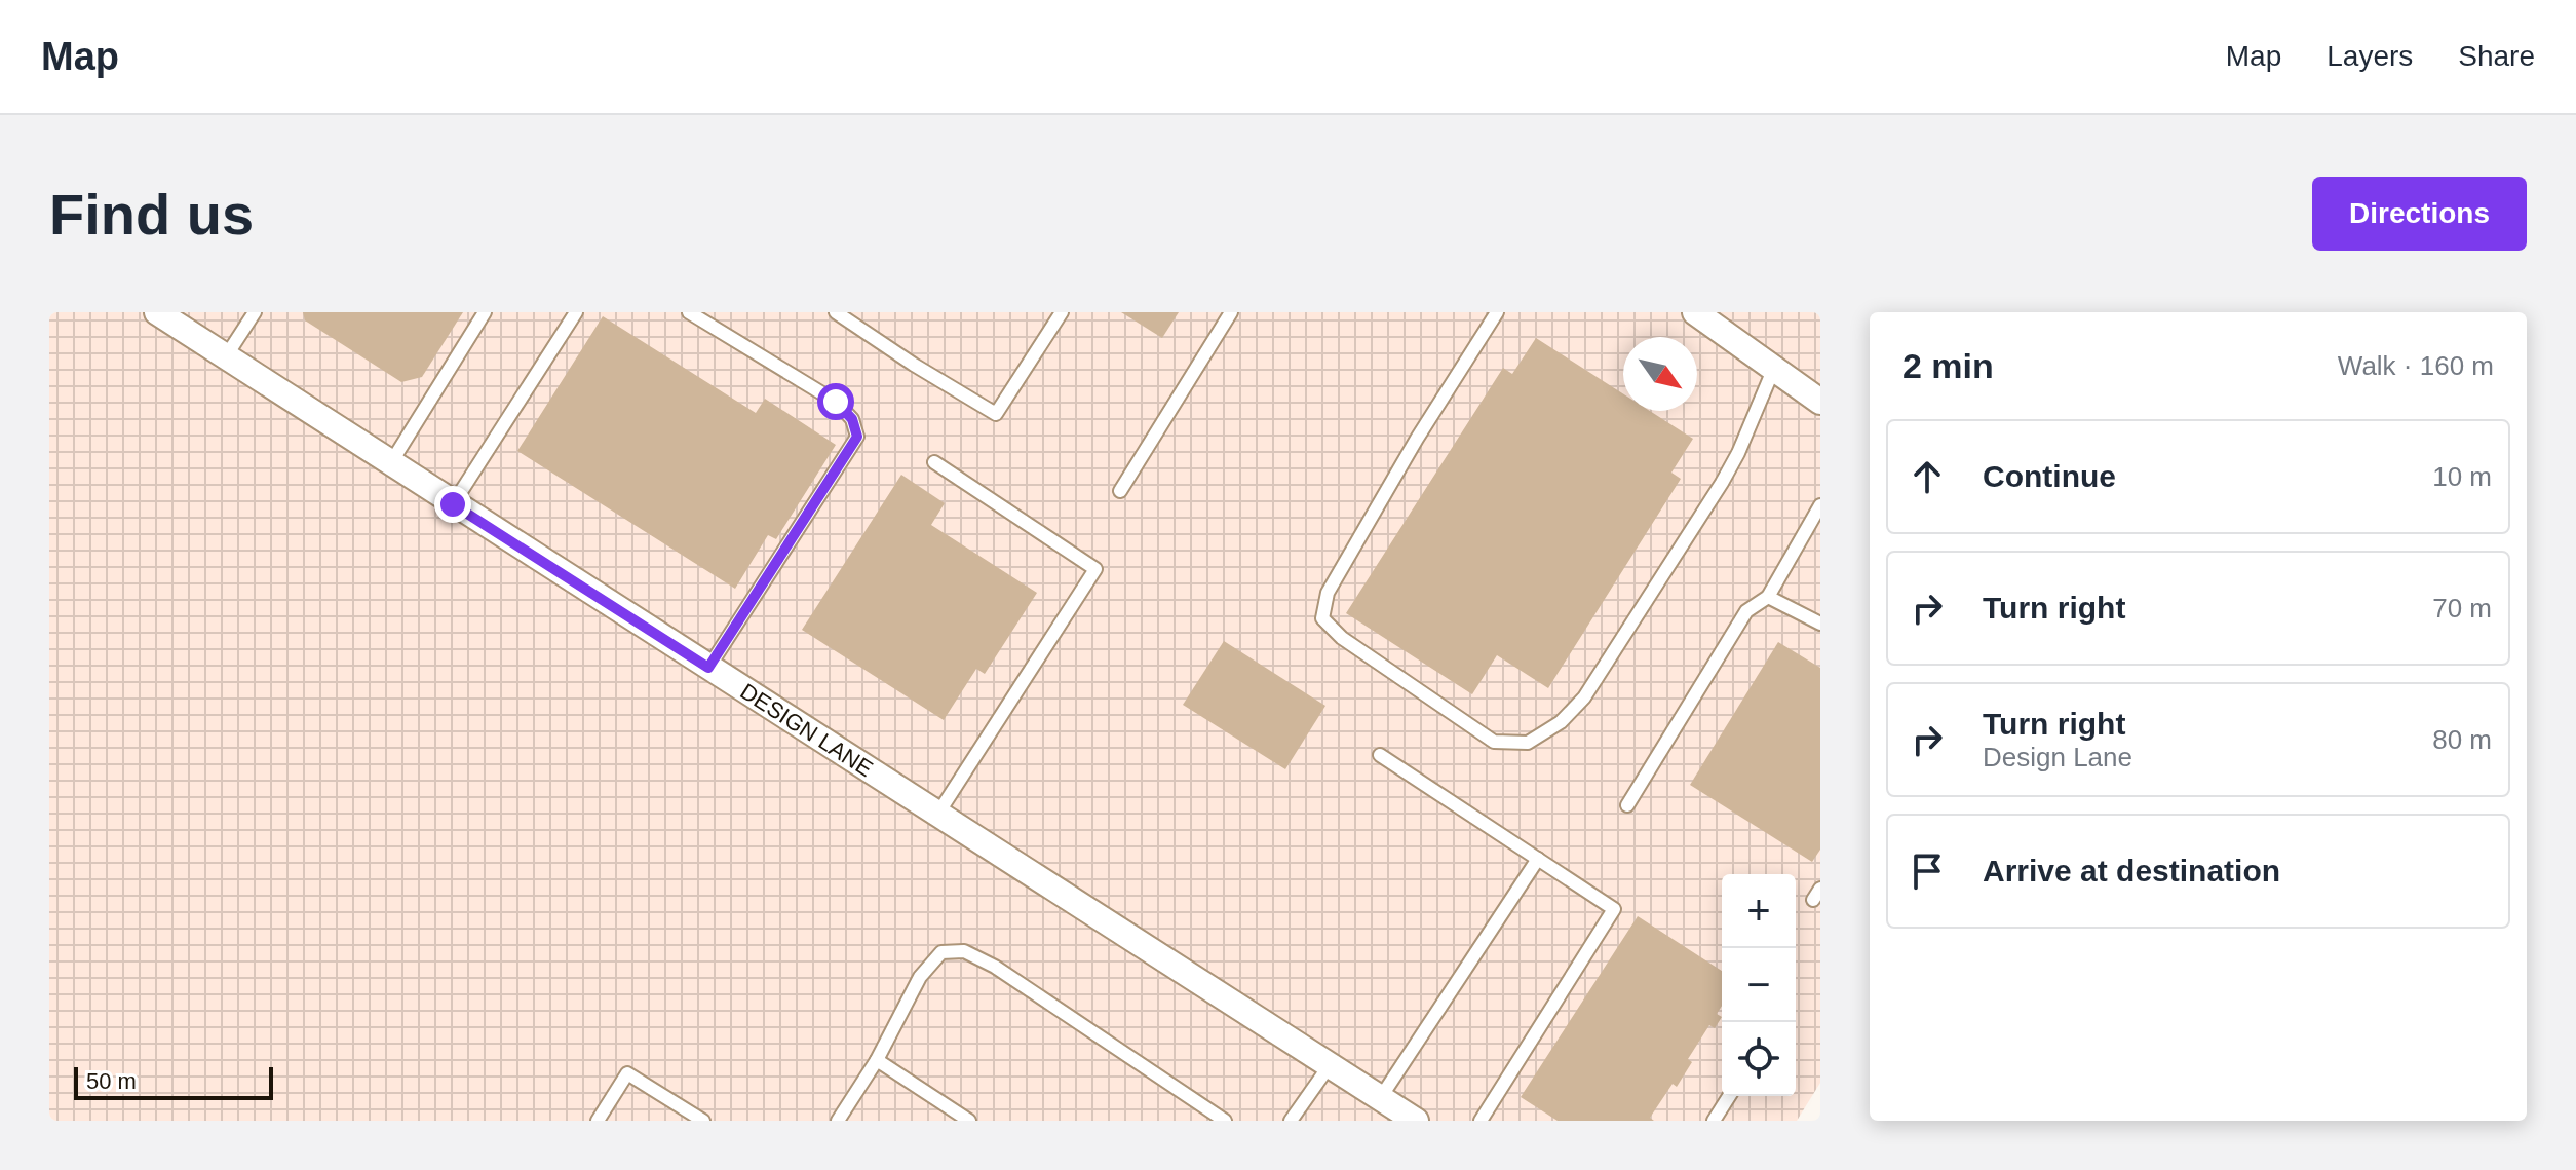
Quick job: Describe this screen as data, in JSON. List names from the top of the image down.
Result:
{
  "streets": {
    "street": ["DESIGN LANE"]
  },
  "scale_bar": "50 m",
  "north": "bottom right",
  "page": {
    "header": "Map",
    "nav": ["Map", "Layers", "Share"],
    "buttons": "Directions",
    "title": "Find us",
    "heading": ["2 min", "Walk · 160 m"],
    "list": [
      ["Continue", "10 m"],
      ["Turn right", "70 m"],
      ["Turn right", "Design Lane", "80 m"],
      "Arrive at destination"
    ],
    "map_buttons": ["+", "−"],
    "scale": "50 m"
  }
}
